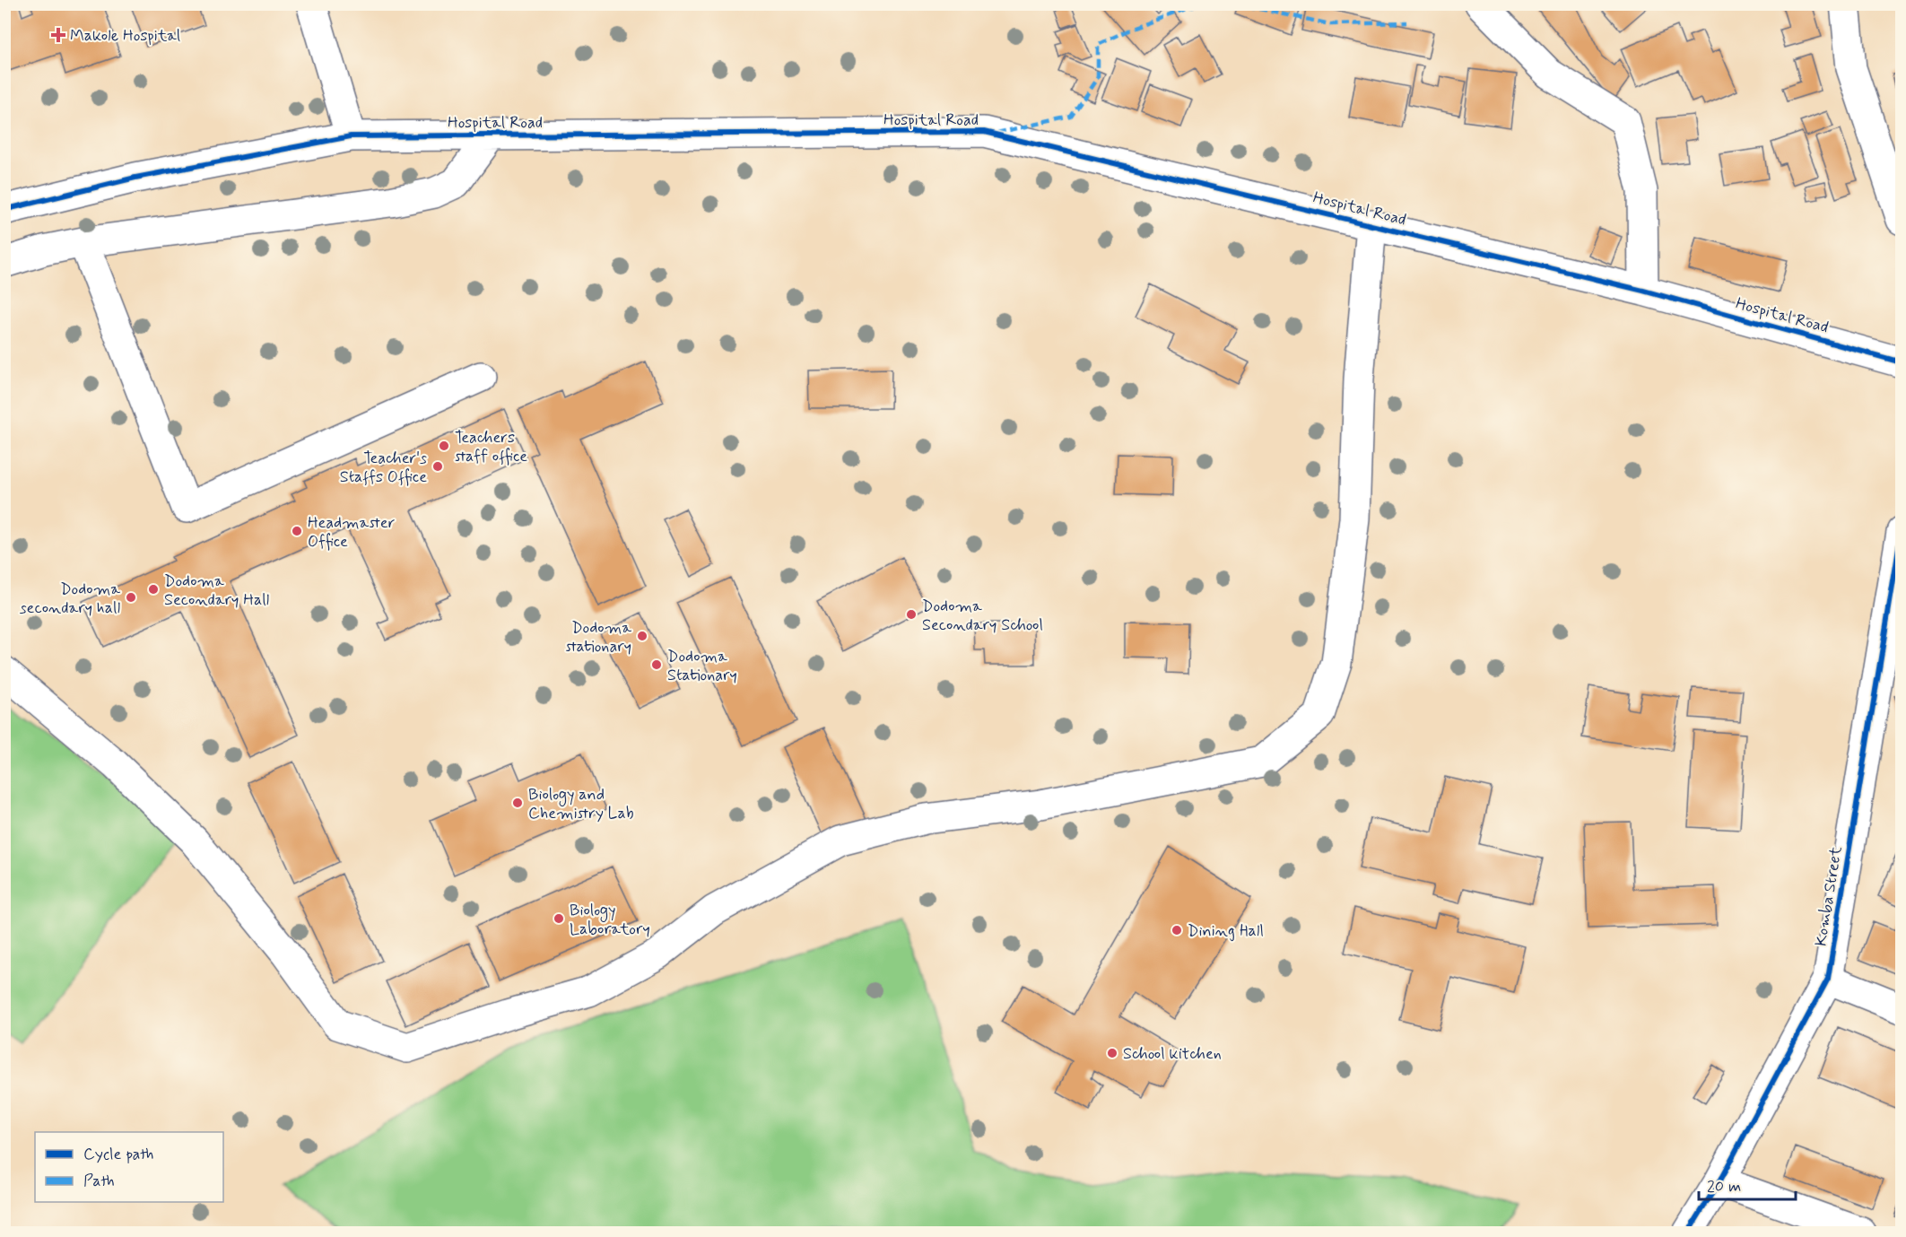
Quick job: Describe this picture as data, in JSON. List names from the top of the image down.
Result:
{
  "streets": {
    "street": ["Hospital Road", "Komba Street"]
  },
  "places": {
    "health": ["Makole Hospital"],
    "other": [
      "Teachers staff office",
      "Teacher's Staffs Office",
      "Headmaster Office",
      "Dodoma Secondary Hall",
      "Dodoma secondary hall",
      "Dodoma Secondary School",
      "Dodoma stationary",
      "Dodoma Stationary",
      "Biology and Chemistry Lab",
      "Biology Laboratory",
      "Dining Hall",
      "School kitchen"
    ]
  },
  "legend": ["Cycle path", "Path"],
  "scale_bar": "20 m"
}
